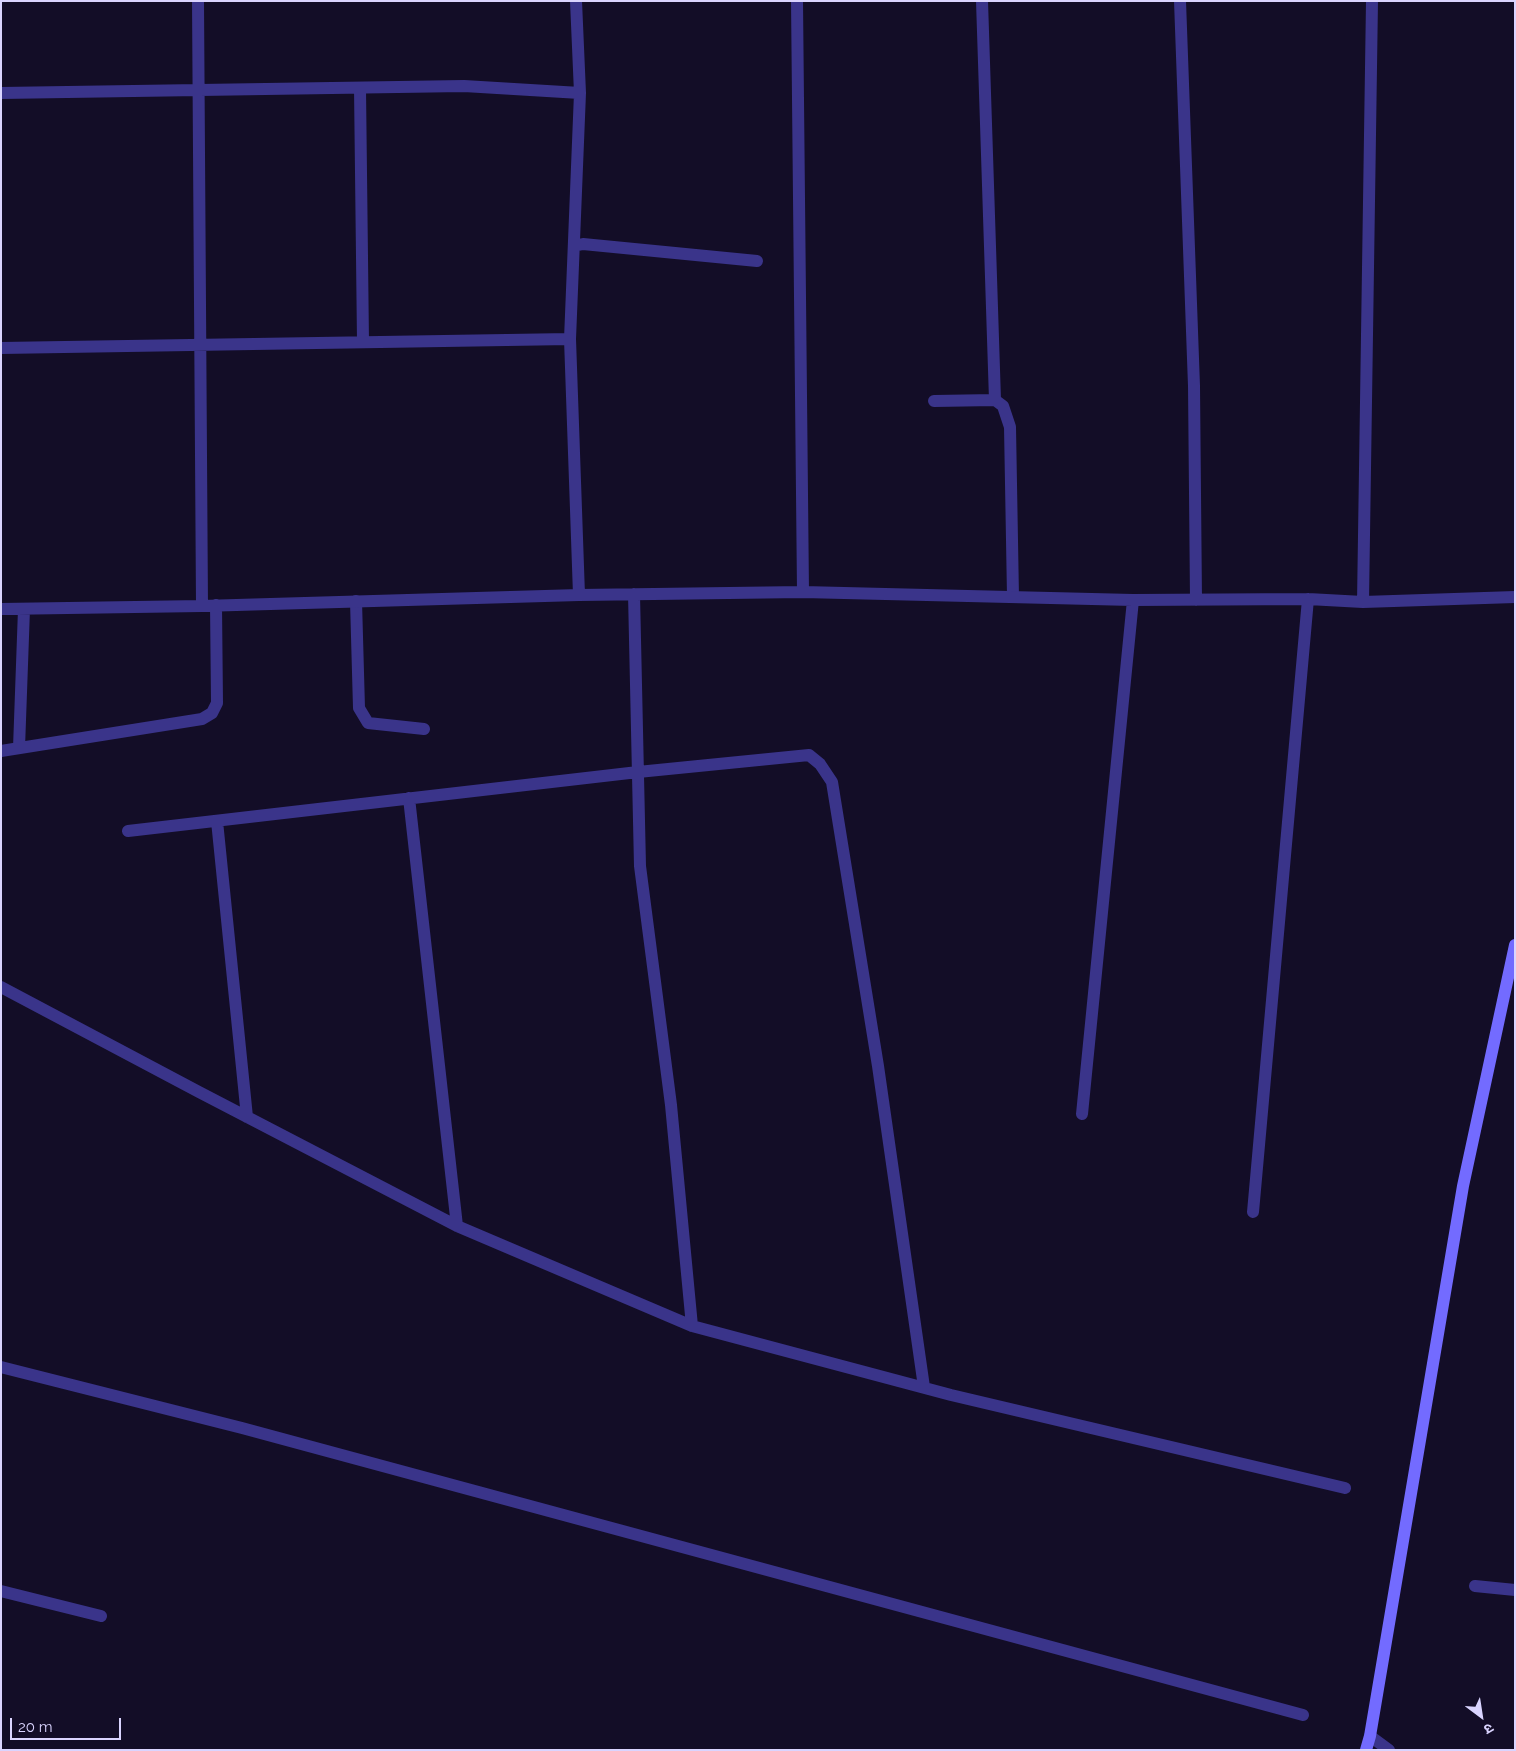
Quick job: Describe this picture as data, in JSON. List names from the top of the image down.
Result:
{
  "scale_bar": "20 m",
  "north": "bottom right"
}
